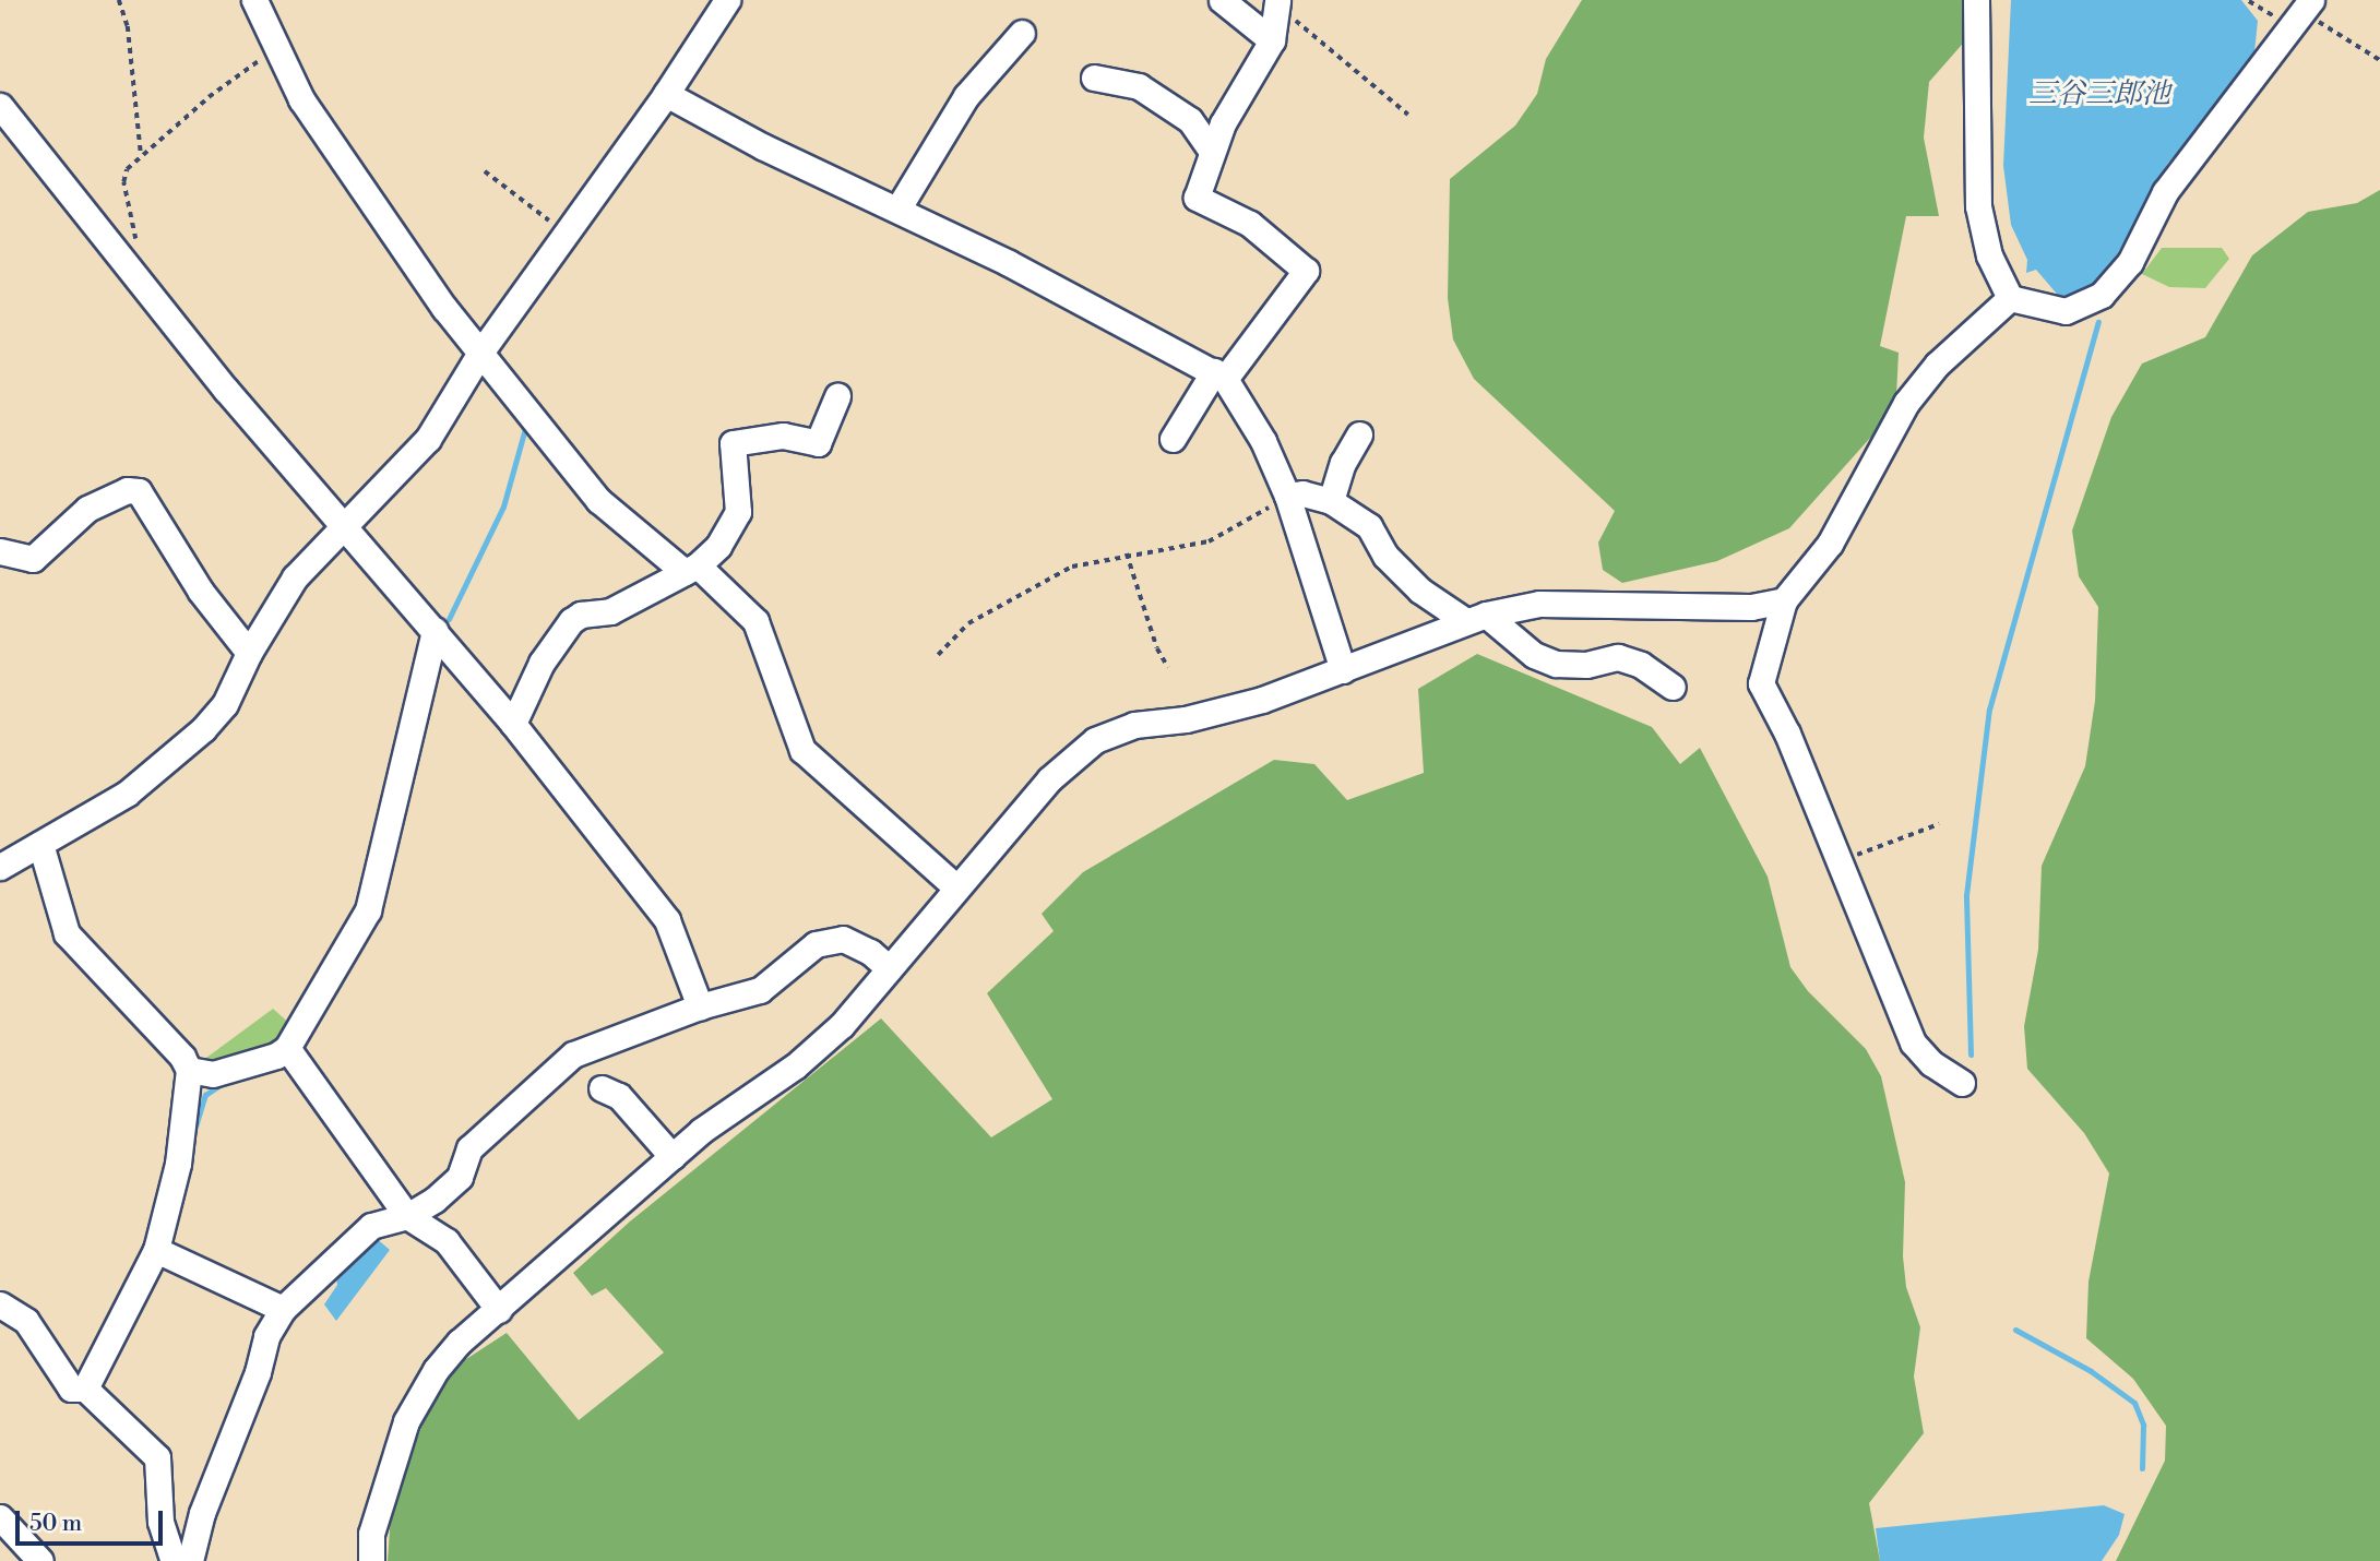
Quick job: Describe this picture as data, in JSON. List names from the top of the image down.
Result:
{
  "water": ["三谷三郎池"],
  "scale_bar": "50 m"
}
